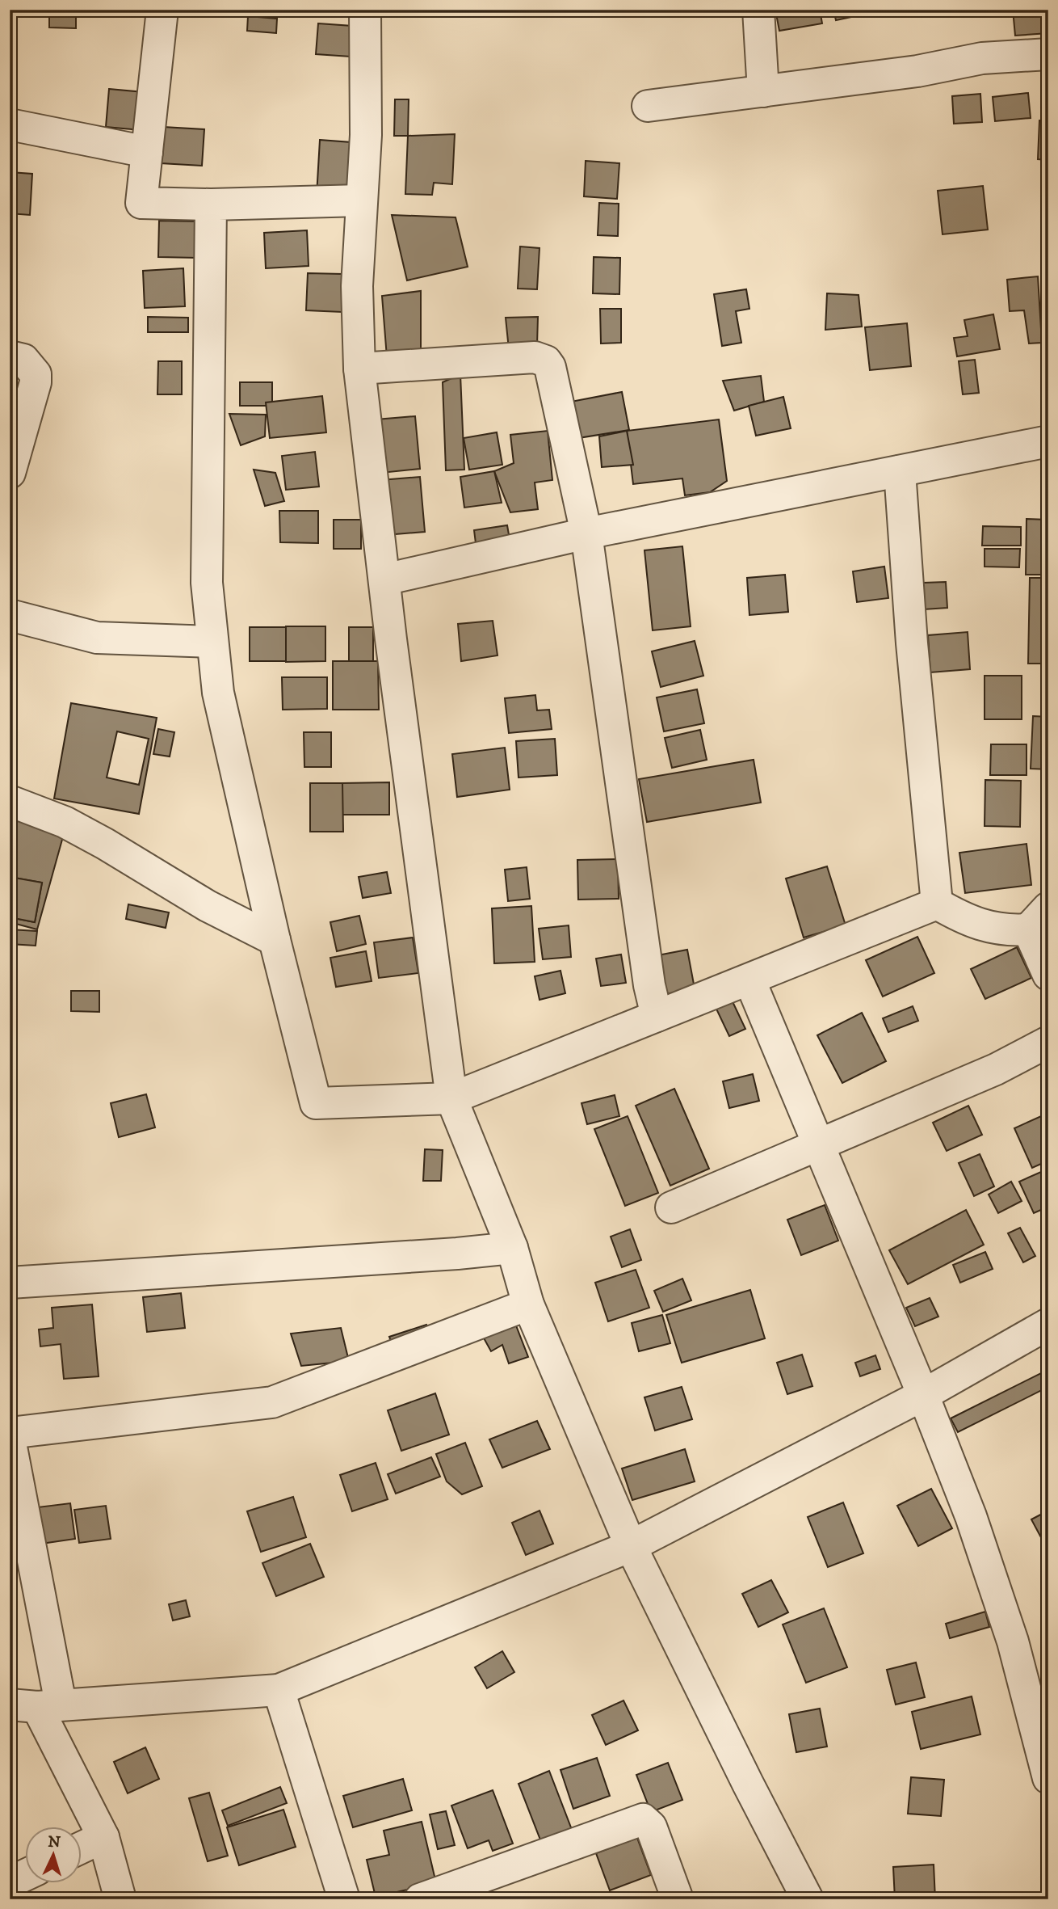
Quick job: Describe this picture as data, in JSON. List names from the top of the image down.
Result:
{
  "north": "top"
}
